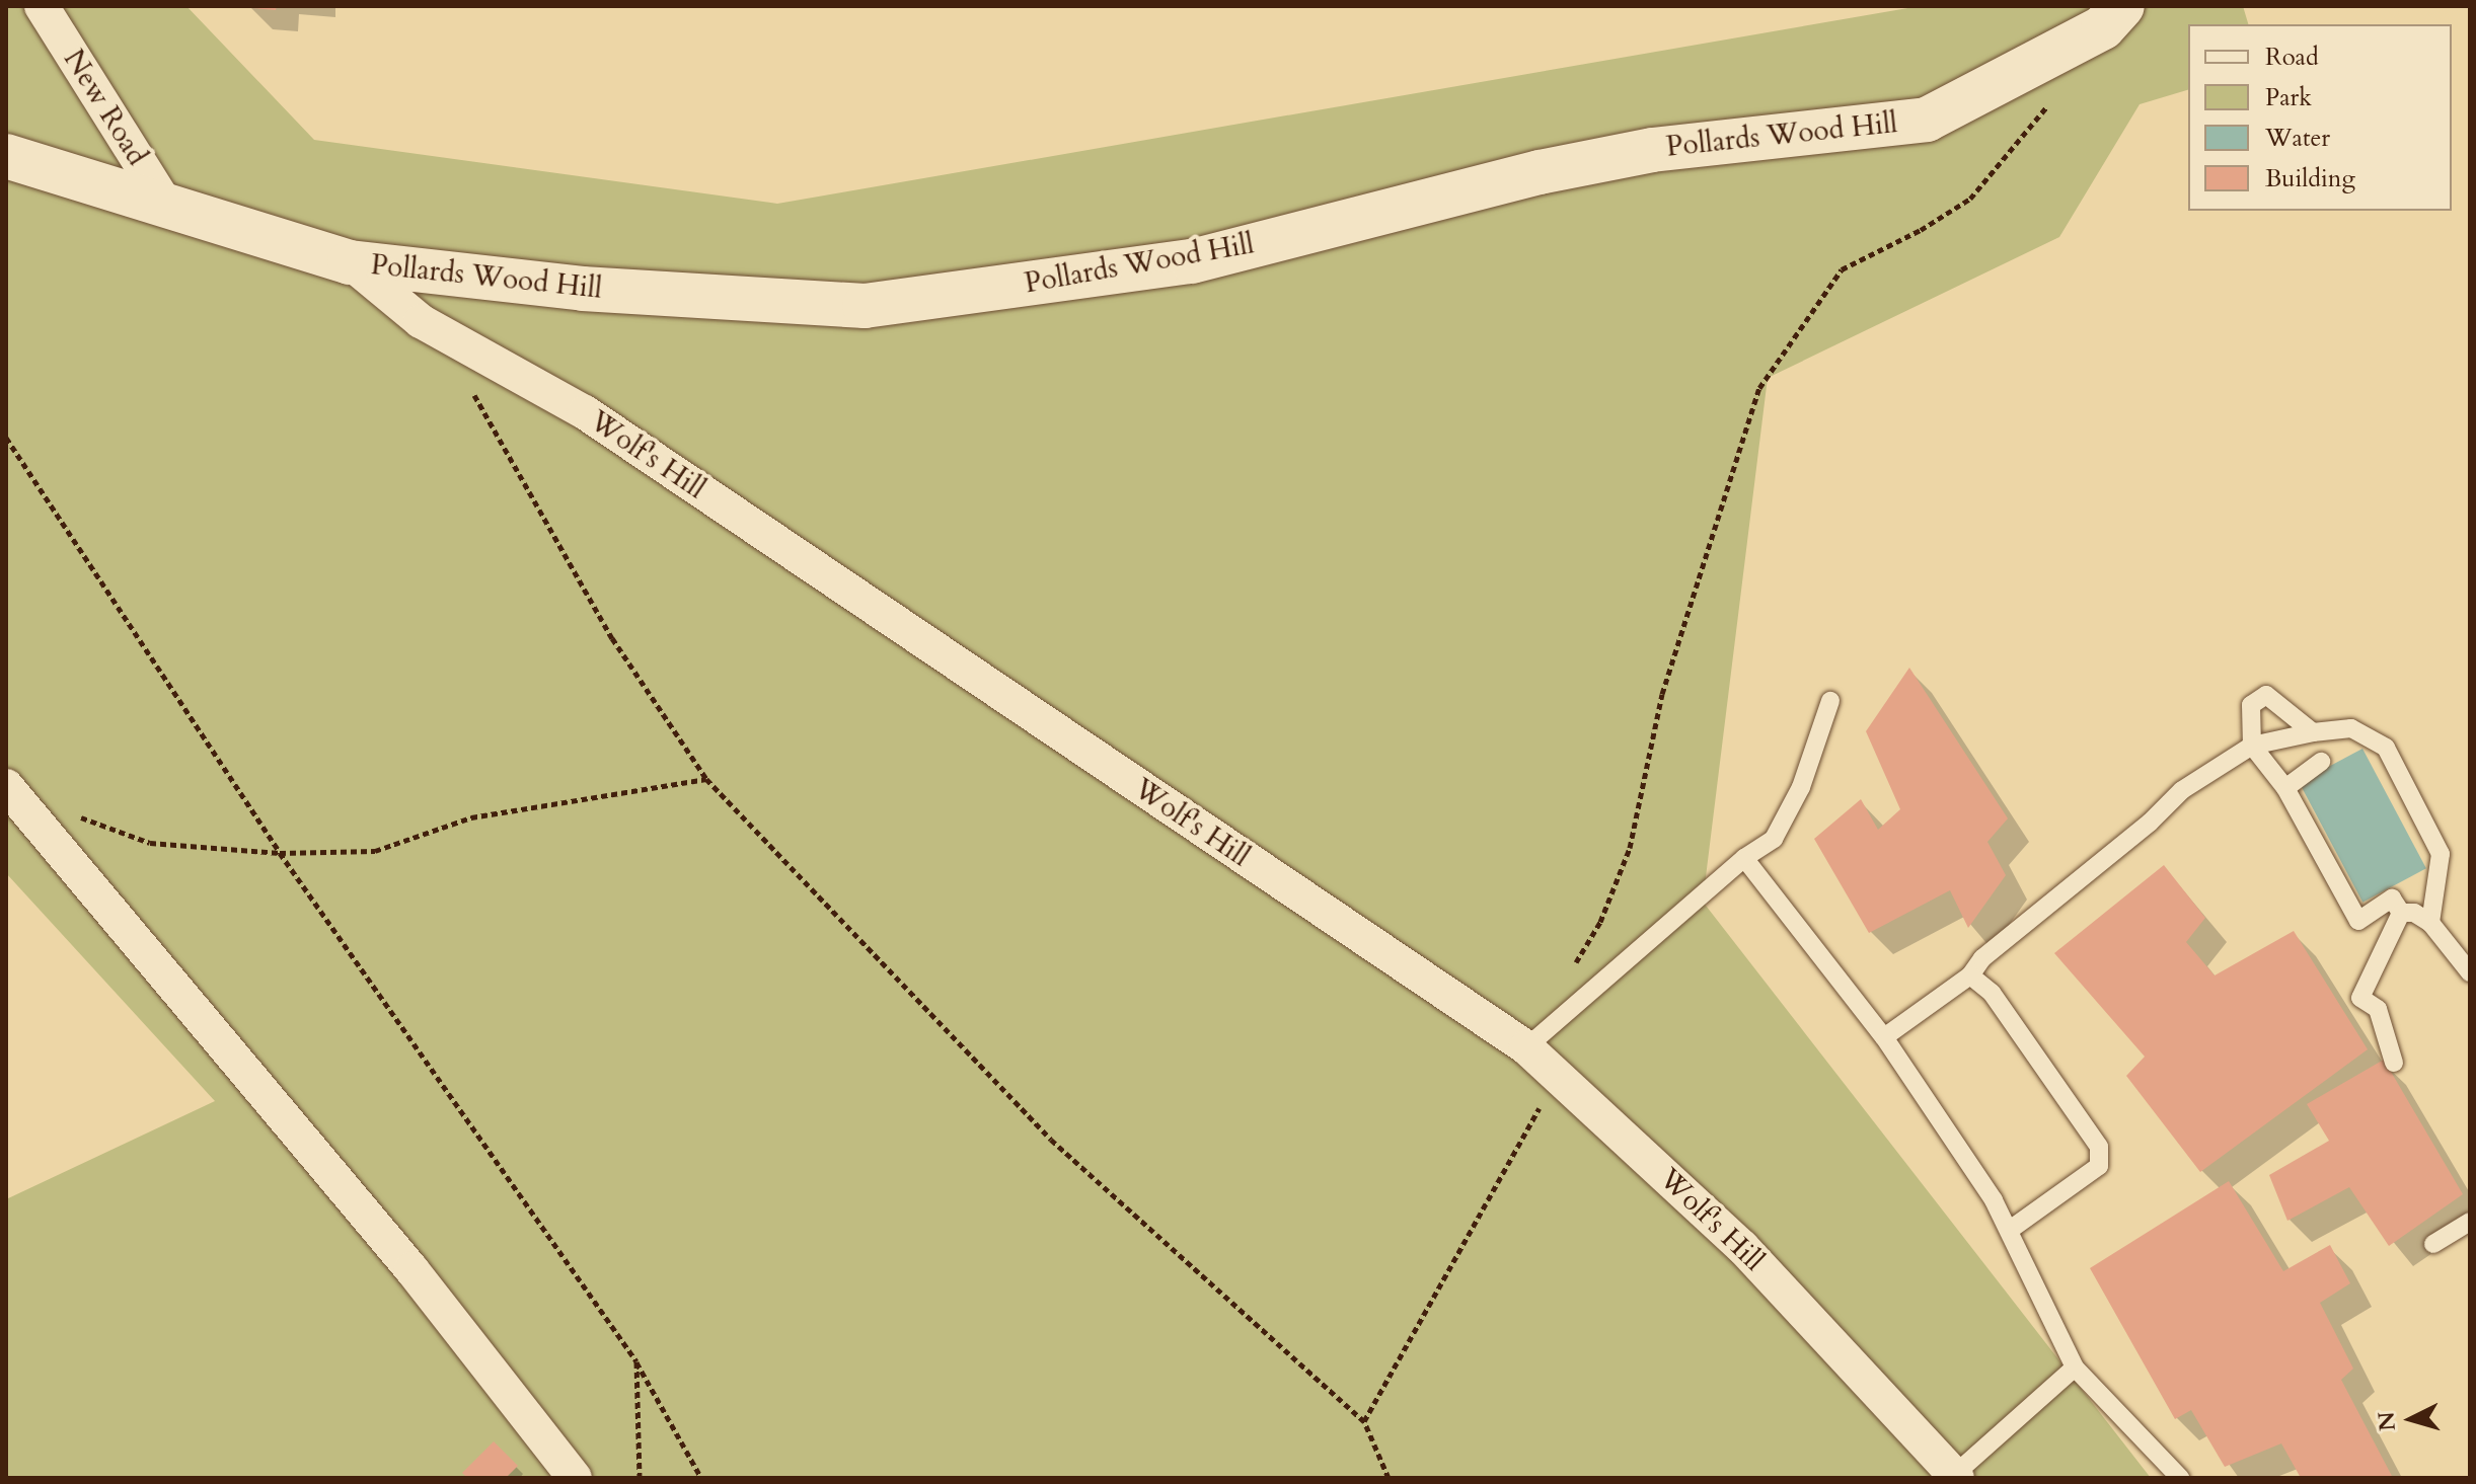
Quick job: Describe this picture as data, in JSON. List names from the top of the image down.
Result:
{
  "streets": {
    "street": ["New Road", "Pollards Wood Hill", "Wolf's Hill"]
  },
  "crossings": [
    ["New Road", "Pollards Wood Hill"],
    ["Pollards Wood Hill", "Wolf's Hill"]
  ],
  "legend": [
    "Road",
    "Park",
    "Water",
    "Building"
  ],
  "north": "left"
}
